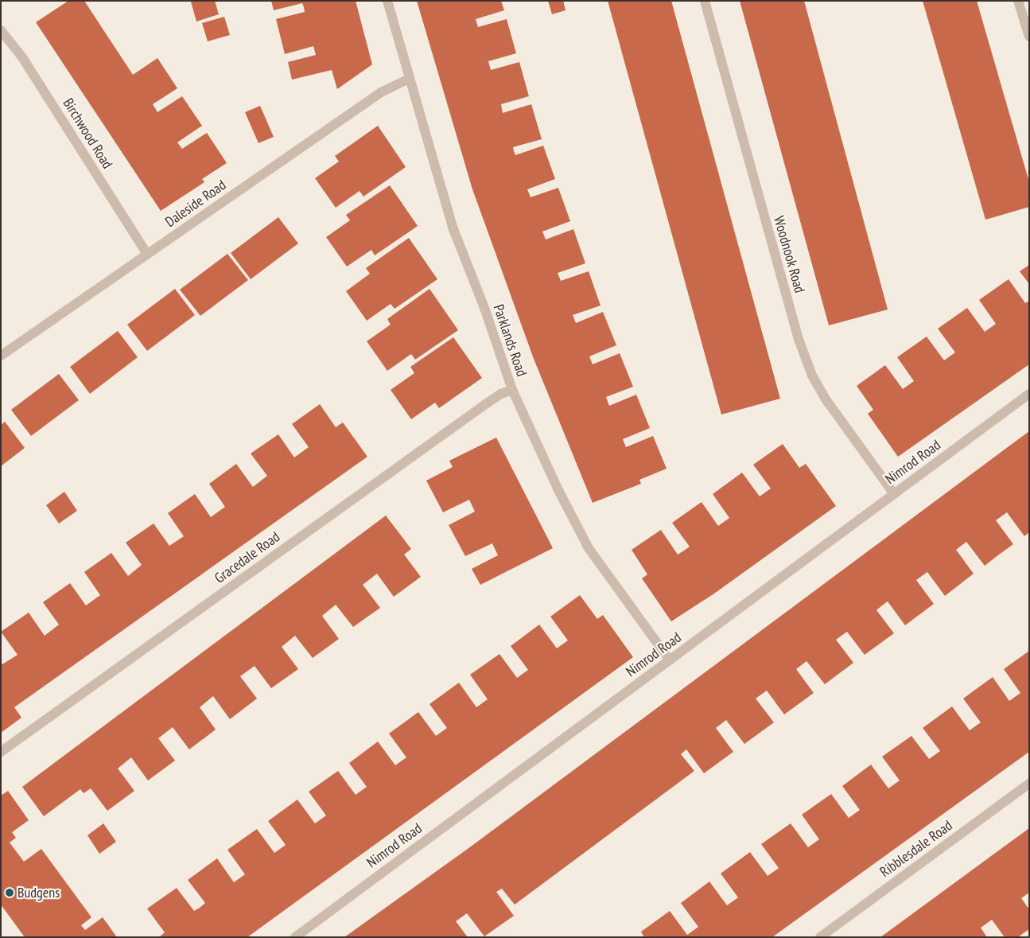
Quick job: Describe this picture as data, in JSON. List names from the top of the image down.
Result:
{
  "streets": {
    "street": [
      "Birchwood Road",
      "Daleside Road",
      "Woodnook Road",
      "Parklands Road",
      "Nimrod Road",
      "Gracedale Road",
      "Ribblesdale Road"
    ]
  },
  "crossings": [
    ["Birchwood Road", "Daleside Road"],
    ["Daleside Road", "Parklands Road"],
    ["Woodnook Road", "Nimrod Road"],
    ["Parklands Road", "Nimrod Road"],
    ["Parklands Road", "Gracedale Road"]
  ],
  "places": ["Budgens"]
}
